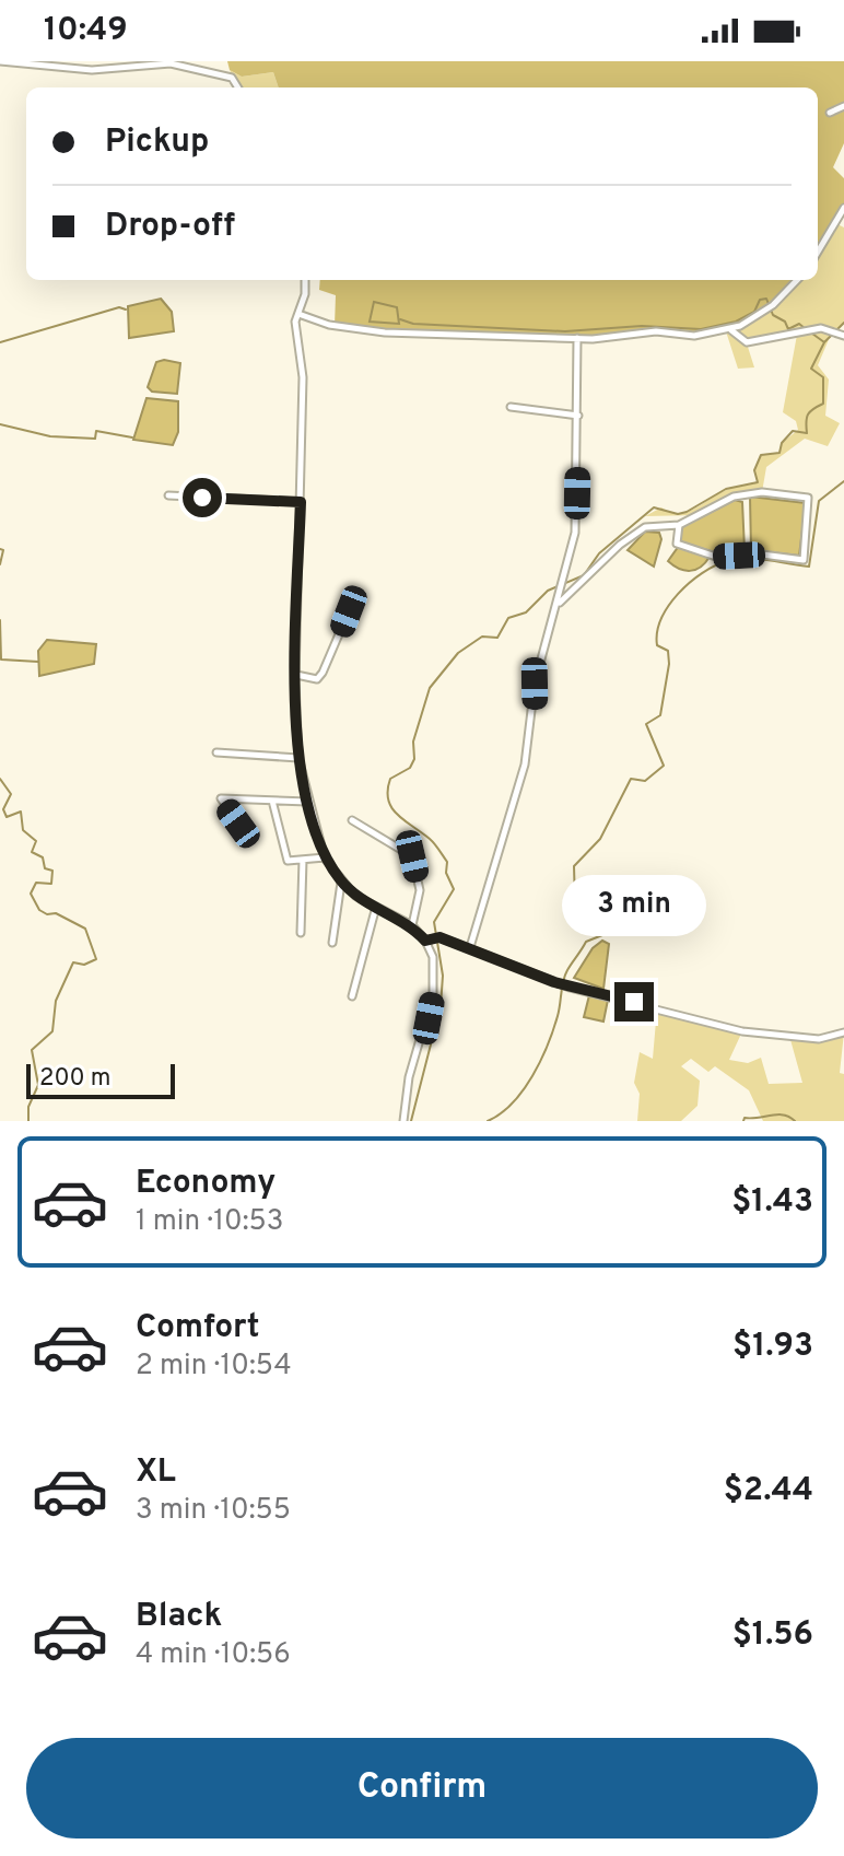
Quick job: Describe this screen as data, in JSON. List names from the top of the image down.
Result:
{
  "scale_bar": "200 m",
  "page": {
    "status": "10:49",
    "banner": ["Pickup", "Drop-off"],
    "bubble": "3 min",
    "scale": "200 m",
    "list": [
      {
        "name": "Economy",
        "note": "1 min · 10:53",
        "value": "$1.43"
      },
      {
        "name": "Comfort",
        "note": "2 min · 10:54",
        "value": "$1.93"
      },
      {
        "name": "XL",
        "note": "3 min · 10:55",
        "value": "$2.44"
      },
      {
        "name": "Black",
        "note": "4 min · 10:56",
        "value": "$1.56"
      }
    ],
    "buttons": "Confirm"
  }
}
